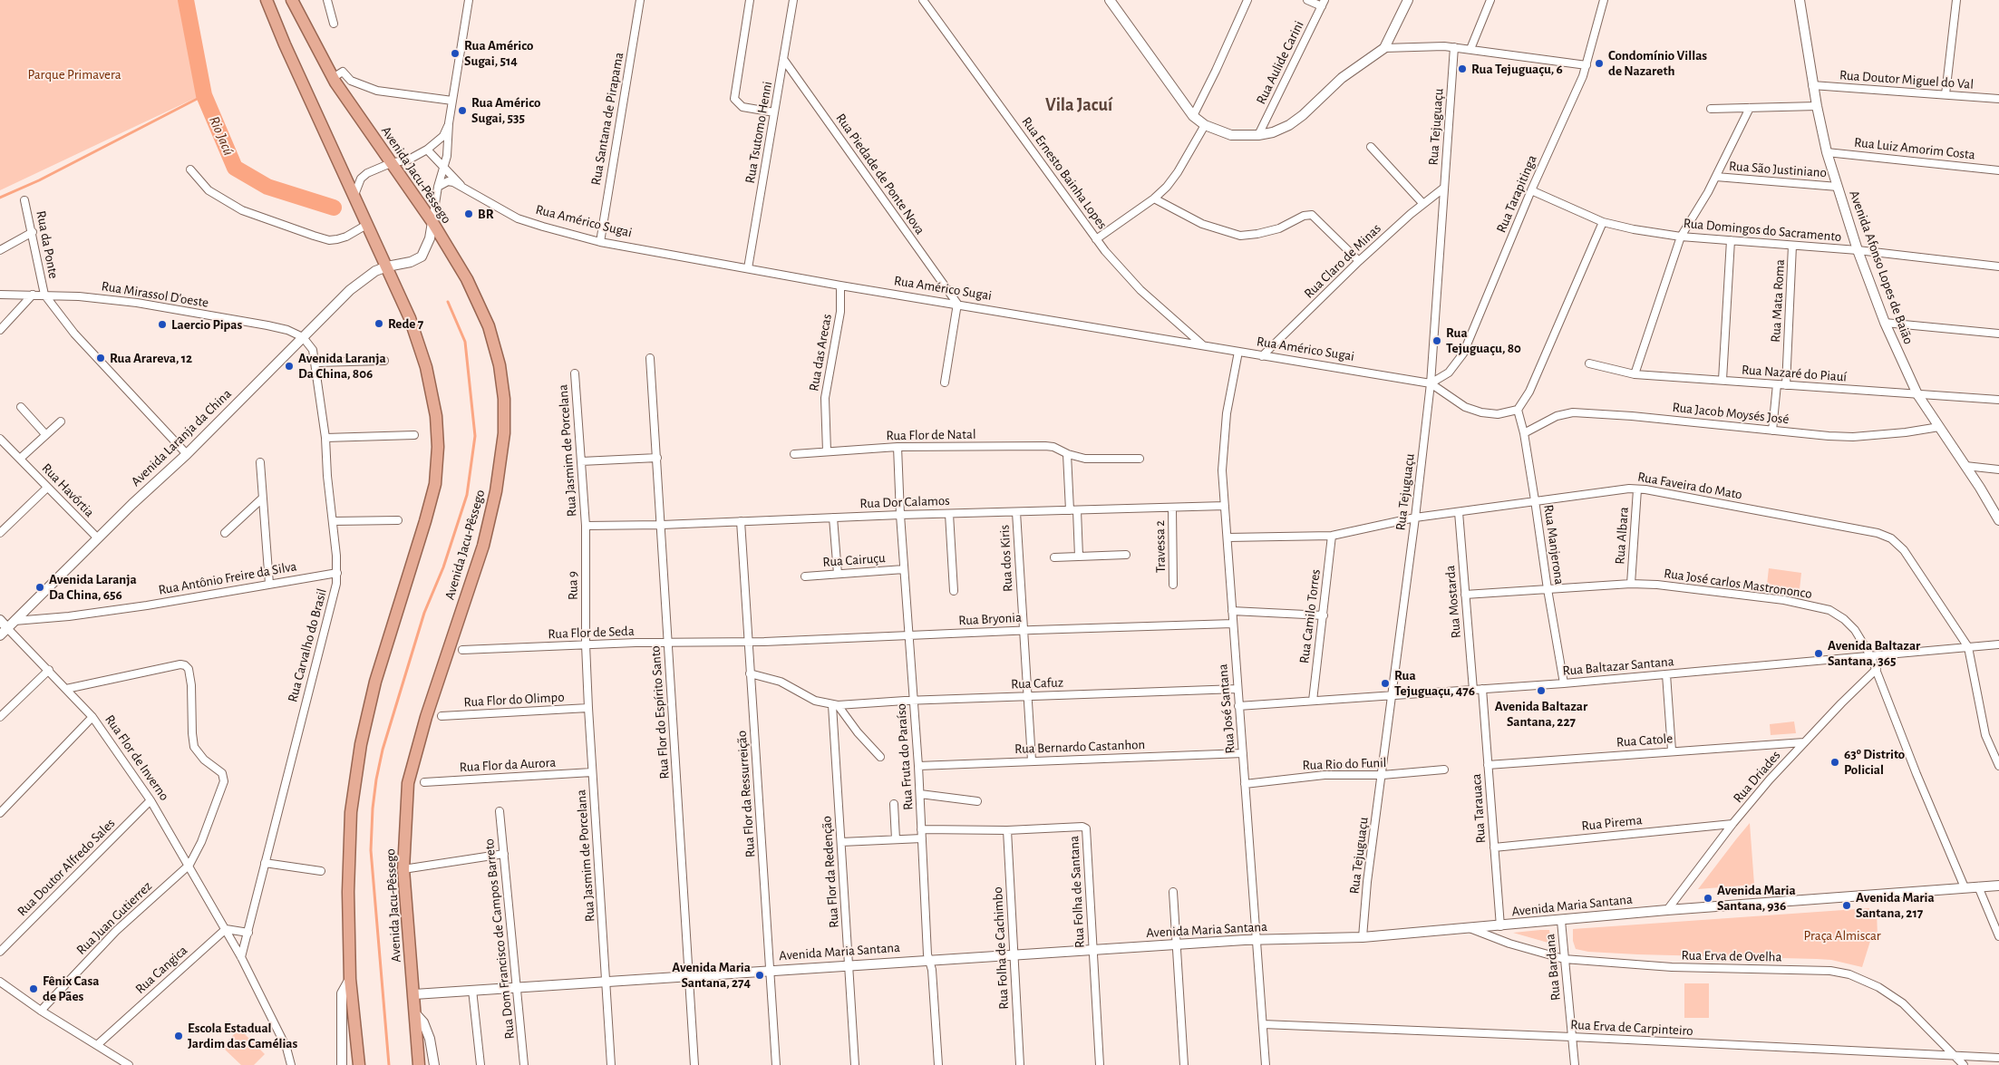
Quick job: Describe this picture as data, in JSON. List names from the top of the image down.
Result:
{
  "streets": {
    "highway": ["Avenida Jacu-Pêssego"],
    "street": [
      "Rua Aulide Carini",
      "Rua Doutor Miguel do Val",
      "Rua Santana de Pirapama",
      "Rua Tejuguaçu",
      "Rua Tsutomo Henni",
      "Rua Luiz Amorim Costa",
      "Rua São Justiniano",
      "Rua Ernesto Bainha Lopes",
      "Rua Piedade de Ponte Nova",
      "Rua Tarapitinga",
      "Rua Américo Sugai",
      "Rua Domingos do Sacramento",
      "Rua da Ponte",
      "Rua Claro de Minas",
      "Avenida Afonso Lopes de Baião",
      "Rua Mirassol D'oeste",
      "Rua Mata Roma",
      "Rua das Arecas",
      "Rua Nazaré do Piauí",
      "Rua Jacob Moysés José",
      "Rua Flor de Natal",
      "Avenida Laranja da China",
      "Rua Jasmim de Porcelana",
      "Rua Faveira do Mato",
      "Rua Havórtia",
      "Rua Dor Calamos",
      "Rua Albara",
      "Rua Manjerona",
      "Travessa 2",
      "Rua dos Kiris",
      "Rua Cairuçu",
      "Rua Antônio Freire da Silva",
      "Rua José carlos Mastrononco",
      "Rua 9",
      "Rua Mostarda",
      "Rua Camilo Torres",
      "Rua Bryonia",
      "Rua Flor de Seda",
      "Rua Carvalho do Brasil",
      "Rua Baltazar Santana",
      "Rua Cafuz",
      "Rua Flor do Olimpo",
      "Rua José Santana",
      "Rua Flor do Espírito Santo",
      "Rua Catole",
      "Rua Bernardo Castanhon",
      "Rua Fruta do Paraíso",
      "Rua Flor de Inverno",
      "Rua Rio do Funil",
      "Rua Flor da Aurora",
      "Rua Driades",
      "Rua Flor da Ressurreição",
      "Rua Tarauaca",
      "Rua Pirema",
      "Rua Doutor Alfredo Sales",
      "Rua Flor da Redenção",
      "Rua Folha de Santana",
      "Avenida Maria Santana",
      "Rua Juan Gutierrez",
      "Rua Dom Francisco de Campos Barreto",
      "Rua Folha de Cachimbo",
      "Rua Erva de Ovelha",
      "Rua Bardana",
      "Rua Cangica",
      "Rua Erva de Carpinteiro"
    ]
  },
  "crossings": [
    ["Rua Doutor Miguel do Val", "Avenida Afonso Lopes de Baião"],
    ["Rua Santana de Pirapama", "Rua Américo Sugai"],
    ["Rua Tejuguaçu", "Rua Tarapitinga"],
    ["Rua Tejuguaçu", "Rua Américo Sugai"],
    ["Rua Tejuguaçu", "Rua Claro de Minas"],
    ["Rua Tejuguaçu", "Rua Faveira do Mato"],
    ["Rua Tejuguaçu", "Rua Baltazar Santana"],
    ["Rua Tejuguaçu", "Rua Rio do Funil"],
    ["Rua Tejuguaçu", "Avenida Maria Santana"],
    ["Rua Tsutomo Henni", "Rua Piedade de Ponte Nova"],
    ["Rua Tsutomo Henni", "Rua Américo Sugai"],
    ["Rua Luiz Amorim Costa", "Avenida Afonso Lopes de Baião"],
    ["Rua São Justiniano", "Avenida Afonso Lopes de Baião"],
    ["Rua Ernesto Bainha Lopes", "Rua Américo Sugai"],
    ["Rua Piedade de Ponte Nova", "Rua Américo Sugai"],
    ["Avenida Jacu-Pêssego", "Avenida Maria Santana"],
    ["Rua Tarapitinga", "Rua Américo Sugai"],
    ["Rua Tarapitinga", "Rua Domingos do Sacramento"],
    ["Rua Américo Sugai", "Rua Claro de Minas"],
    ["Rua Américo Sugai", "Rua das Arecas"],
    ["Rua Américo Sugai", "Rua José Santana"],
    ["Rua Domingos do Sacramento", "Avenida Afonso Lopes de Baião"],
    ["Rua Domingos do Sacramento", "Rua Mata Roma"],
    ["Rua da Ponte", "Rua Mirassol D'oeste"],
    ["Avenida Afonso Lopes de Baião", "Rua Nazaré do Piauí"],
    ["Avenida Afonso Lopes de Baião", "Rua Jacob Moysés José"],
    ["Rua Mirassol D'oeste", "Avenida Laranja da China"],
    ["Rua Mirassol D'oeste", "Rua Carvalho do Brasil"],
    ["Rua Mata Roma", "Rua Nazaré do Piauí"],
    ["Rua das Arecas", "Rua Flor de Natal"],
    ["Rua Jacob Moysés José", "Rua Manjerona"],
    ["Rua Flor de Natal", "Rua Fruta do Paraíso"],
    ["Avenida Laranja da China", "Rua Havórtia"],
    ["Avenida Laranja da China", "Rua Antônio Freire da Silva"],
    ["Avenida Laranja da China", "Rua Carvalho do Brasil"],
    ["Avenida Laranja da China", "Rua Flor de Inverno"],
    ["Rua Jasmim de Porcelana", "Rua Dor Calamos"],
    ["Rua Jasmim de Porcelana", "Rua 9"],
    ["Rua Jasmim de Porcelana", "Rua Flor de Seda"],
    ["Rua Jasmim de Porcelana", "Rua Flor do Olimpo"],
    ["Rua Jasmim de Porcelana", "Rua Flor da Aurora"],
    ["Rua Jasmim de Porcelana", "Avenida Maria Santana"],
    ["Rua Faveira do Mato", "Rua Albara"],
    ["Rua Faveira do Mato", "Rua Manjerona"],
    ["Rua Faveira do Mato", "Rua Mostarda"],
    ["Rua Faveira do Mato", "Rua Camilo Torres"],
    ["Rua Faveira do Mato", "Rua Baltazar Santana"],
    ["Rua Faveira do Mato", "Rua José Santana"],
    ["Rua Dor Calamos", "Travessa 2"],
    ["Rua Dor Calamos", "Rua dos Kiris"],
    ["Rua Dor Calamos", "Rua 9"],
    ["Rua Dor Calamos", "Rua José Santana"],
    ["Rua Dor Calamos", "Rua Flor do Espírito Santo"],
    ["Rua Dor Calamos", "Rua Fruta do Paraíso"],
    ["Rua Dor Calamos", "Rua Flor da Ressurreição"],
    ["Rua Albara", "Rua José carlos Mastrononco"],
    ["Rua Manjerona", "Rua José carlos Mastrononco"],
    ["Rua Manjerona", "Rua Baltazar Santana"],
    ["Rua dos Kiris", "Rua Bryonia"],
    ["Rua dos Kiris", "Rua Cafuz"],
    ["Rua dos Kiris", "Rua Bernardo Castanhon"],
    ["Rua Cairuçu", "Rua Fruta do Paraíso"],
    ["Rua Antônio Freire da Silva", "Rua Carvalho do Brasil"],
    ["Rua Antônio Freire da Silva", "Rua Flor de Inverno"],
    ["Rua José carlos Mastrononco", "Rua Mostarda"],
    ["Rua José carlos Mastrononco", "Rua Baltazar Santana"],
    ["Rua José carlos Mastrononco", "Rua Driades"],
    ["Rua José carlos Mastrononco", "Avenida Maria Santana"],
    ["Rua 9", "Rua Flor de Seda"],
    ["Rua Mostarda", "Rua Baltazar Santana"],
    ["Rua Camilo Torres", "Rua Baltazar Santana"],
    ["Rua Bryonia", "Rua Flor de Seda"],
    ["Rua Bryonia", "Rua José Santana"],
    ["Rua Bryonia", "Rua Fruta do Paraíso"],
    ["Rua Bryonia", "Rua Flor da Ressurreição"],
    ["Rua Flor de Seda", "Rua Flor do Espírito Santo"],
    ["Rua Flor de Seda", "Rua Flor da Ressurreição"],
    ["Rua Carvalho do Brasil", "Rua Flor de Inverno"],
    ["Rua Baltazar Santana", "Rua José Santana"],
    ["Rua Baltazar Santana", "Rua Tarauaca"],
    ["Rua Cafuz", "Rua José Santana"],
    ["Rua Cafuz", "Rua Fruta do Paraíso"],
    ["Rua Cafuz", "Rua Flor da Redenção"],
    ["Rua José Santana", "Rua Bernardo Castanhon"],
    ["Rua José Santana", "Rua Rio do Funil"],
    ["Rua José Santana", "Avenida Maria Santana"],
    ["Rua José Santana", "Rua Erva de Carpinteiro"],
    ["Rua Flor do Espírito Santo", "Avenida Maria Santana"],
    ["Rua Catole", "Rua Driades"],
    ["Rua Catole", "Rua Tarauaca"],
    ["Rua Bernardo Castanhon", "Rua Fruta do Paraíso"],
    ["Rua Fruta do Paraíso", "Rua Folha de Santana"],
    ["Rua Fruta do Paraíso", "Avenida Maria Santana"],
    ["Rua Flor de Inverno", "Rua Doutor Alfredo Sales"],
    ["Rua Flor de Inverno", "Rua Juan Gutierrez"],
    ["Rua Flor de Inverno", "Rua Cangica"],
    ["Rua Driades", "Rua Pirema"],
    ["Rua Driades", "Avenida Maria Santana"],
    ["Rua Flor da Ressurreição", "Avenida Maria Santana"],
    ["Rua Tarauaca", "Rua Pirema"],
    ["Rua Tarauaca", "Avenida Maria Santana"],
    ["Rua Flor da Redenção", "Avenida Maria Santana"],
    ["Rua Folha de Santana", "Avenida Maria Santana"],
    ["Rua Folha de Santana", "Rua Folha de Cachimbo"],
    ["Avenida Maria Santana", "Rua Dom Francisco de Campos Barreto"],
    ["Avenida Maria Santana", "Rua Folha de Cachimbo"],
    ["Avenida Maria Santana", "Rua Erva de Ovelha"],
    ["Avenida Maria Santana", "Rua Bardana"],
    ["Rua Erva de Ovelha", "Rua Bardana"],
    ["Rua Erva de Ovelha", "Rua Erva de Carpinteiro"],
    ["Rua Bardana", "Rua Erva de Carpinteiro"]
  ],
  "districts": ["Vila Jacuí"],
  "water": ["Rio Jacú"],
  "parks": ["Parque Primavera", "Praça Almiscar"],
  "places": [
    "Rua Américo Sugai, 514",
    "Condomínio Villas de Nazareth",
    "Rua Tejuguaçu, 6",
    "Rua Américo Sugai, 535",
    "BR",
    "Rede 7",
    "Laercio Pipas",
    "Rua Tejuguaçu, 80",
    "Rua Arareva, 12",
    "Avenida Laranja Da China, 806",
    "Avenida Laranja Da China, 656",
    "Avenida Baltazar Santana, 365",
    "Rua Tejuguaçu, 476",
    "Avenida Baltazar Santana, 227",
    "63º Distrito Policial",
    "Avenida Maria Santana, 936",
    "Avenida Maria Santana, 217",
    "Avenida Maria Santana, 274",
    "Fênix Casa de Pães",
    "Escola Estadual Jardim das Camélias"
  ]
}
